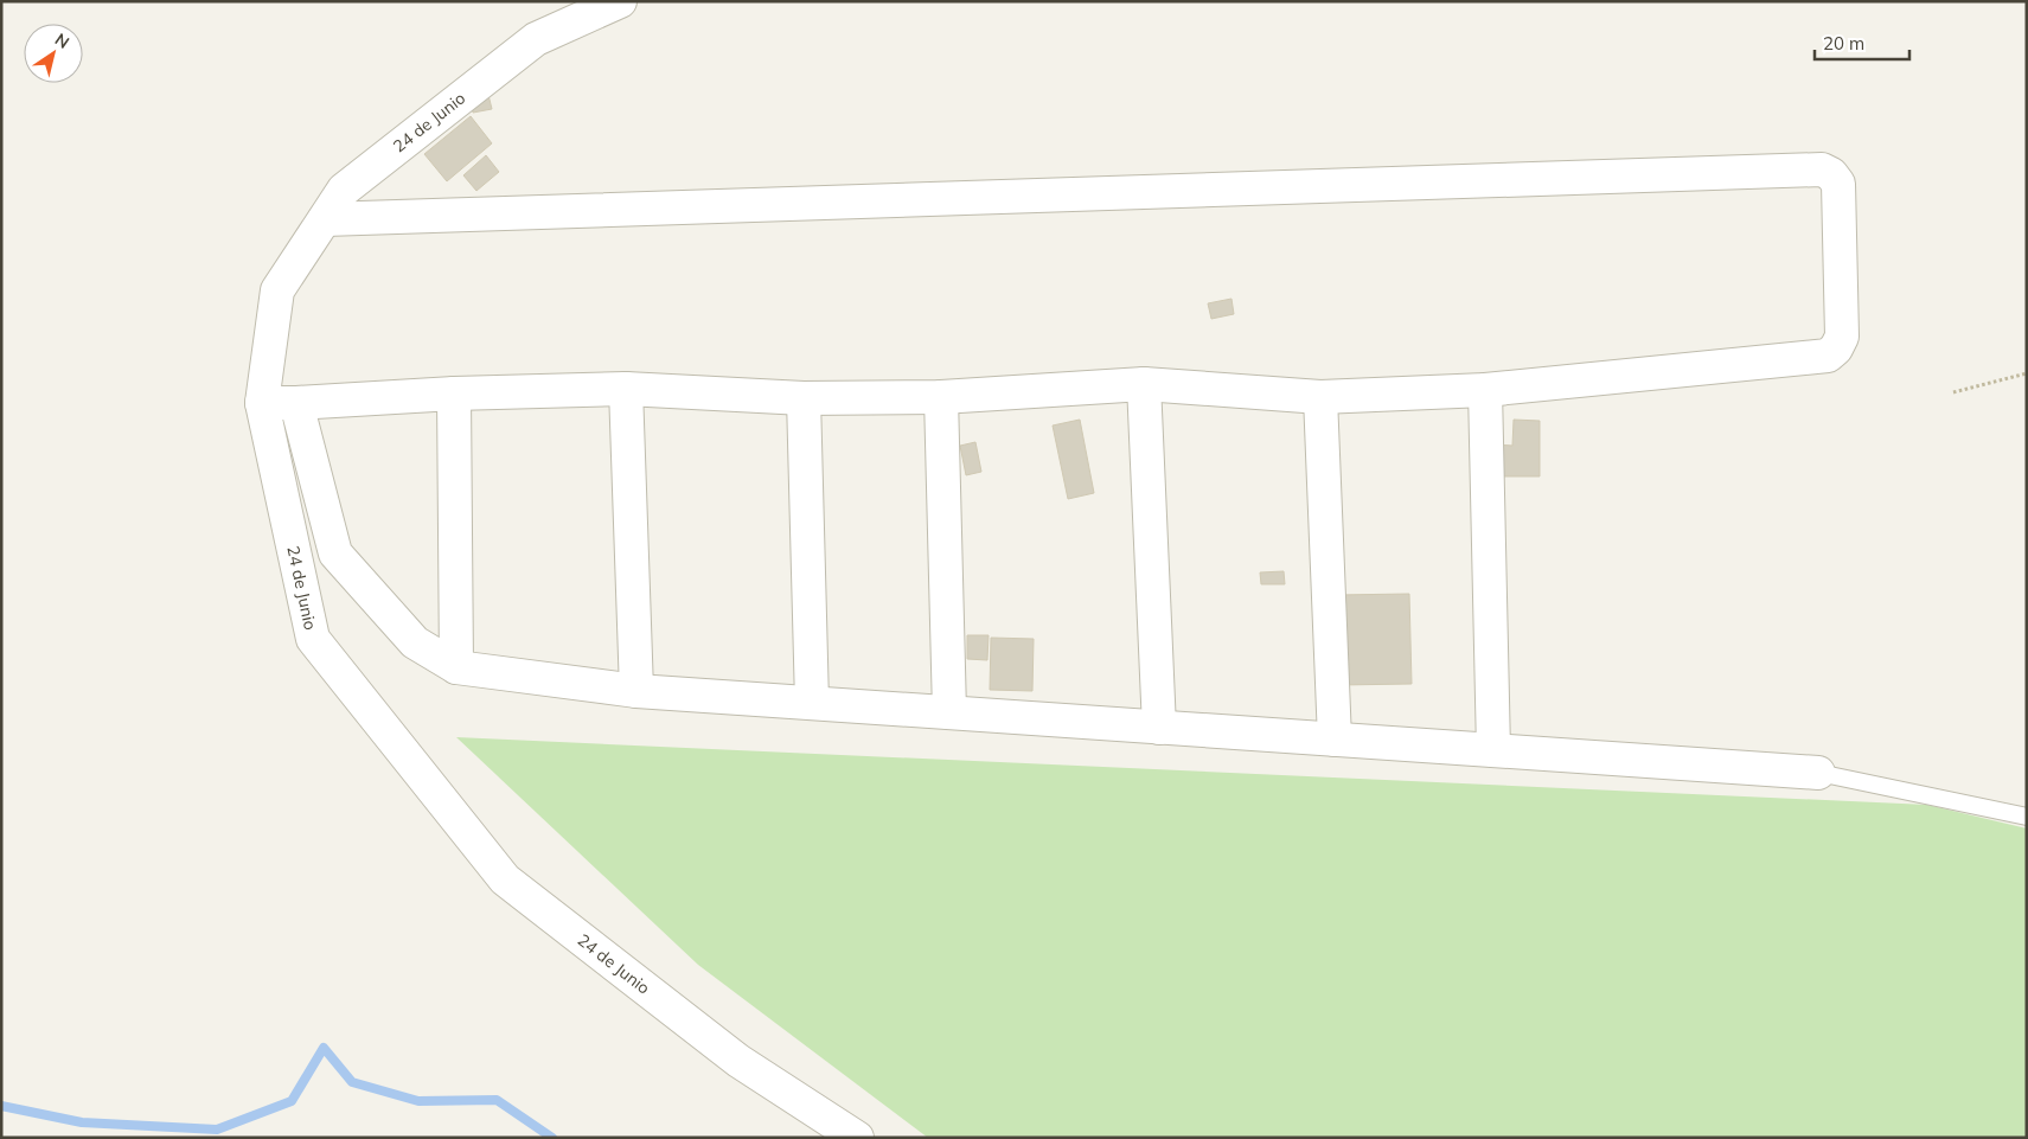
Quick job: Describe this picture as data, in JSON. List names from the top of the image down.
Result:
{
  "streets": {
    "street": ["24 de Junio"]
  },
  "scale_bar": "20 m",
  "north": "top right"
}
